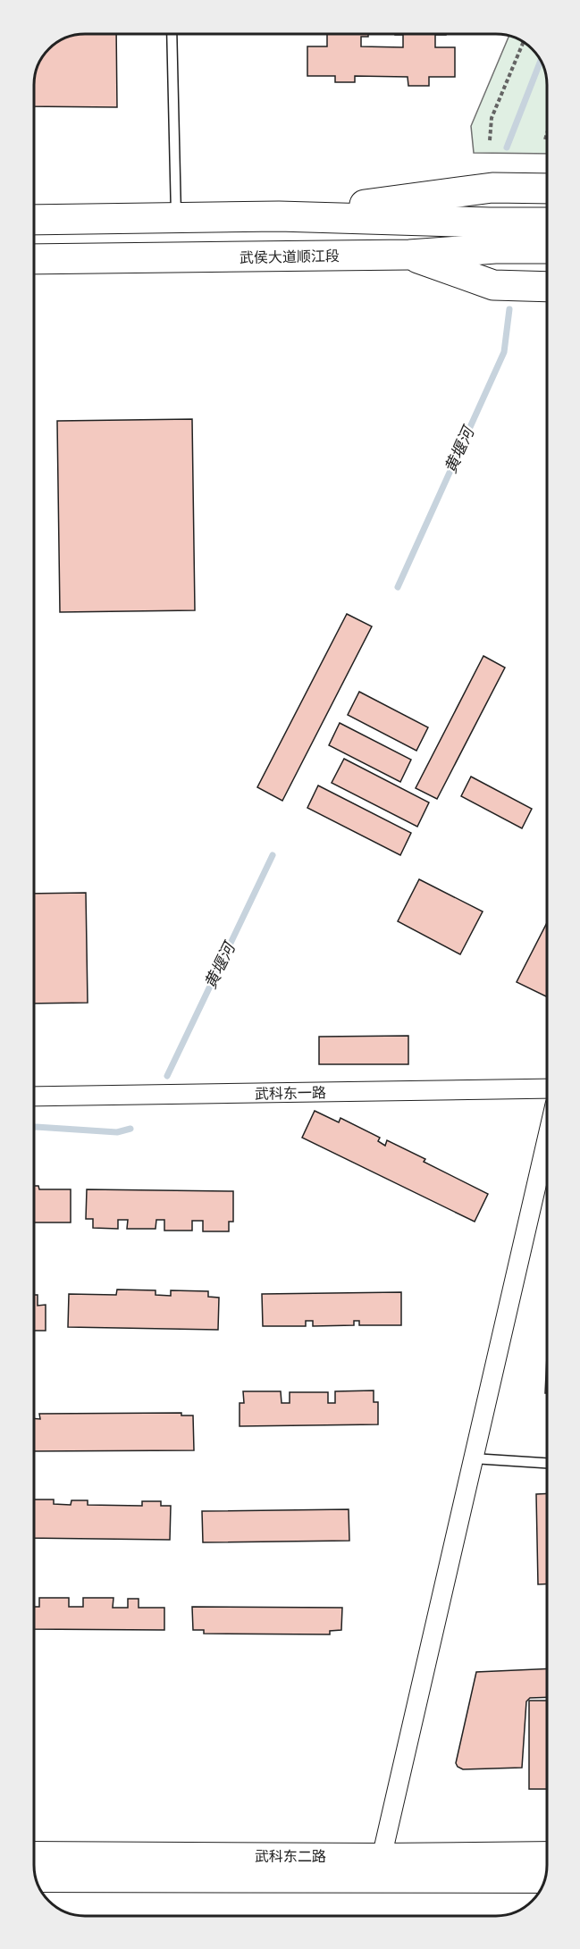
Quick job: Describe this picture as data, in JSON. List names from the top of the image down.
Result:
{
  "streets": {
    "main road": ["武侯大道顺江段"],
    "street": ["武科东一路", "武科东二路"]
  },
  "water": ["黄堰河"]
}
